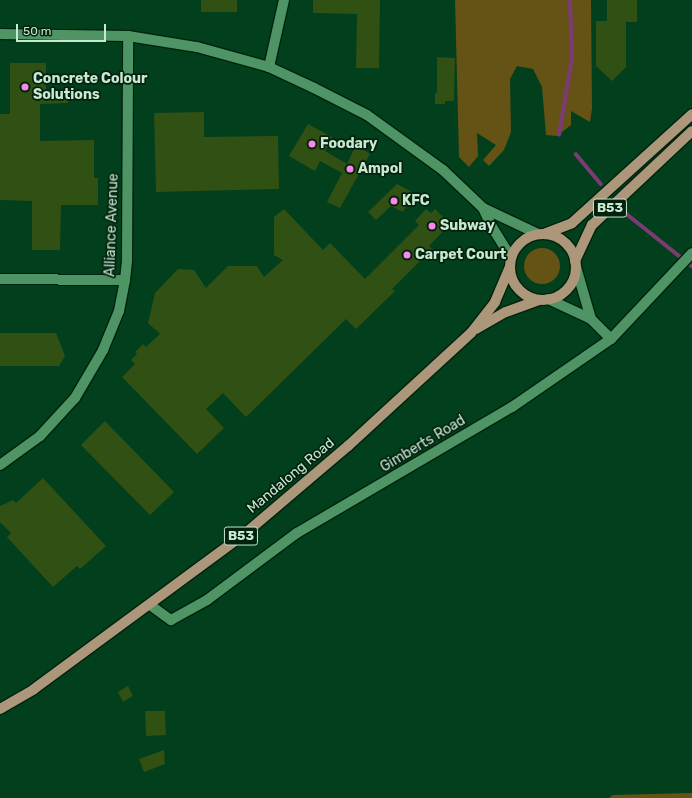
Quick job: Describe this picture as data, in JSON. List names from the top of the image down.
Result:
{
  "streets": {
    "main road": ["B53", "Mandalong Road"],
    "street": ["Alliance Avenue", "Gimberts Road"]
  },
  "crossings": [
    ["B53", "Mandalong Road"],
    ["Gimberts Road", "Mandalong Road"]
  ],
  "places": [
    "Concrete Colour Solutions",
    "Foodary",
    "Ampol",
    "KFC",
    "Subway",
    "Carpet Court"
  ],
  "scale_bar": "50 m"
}
